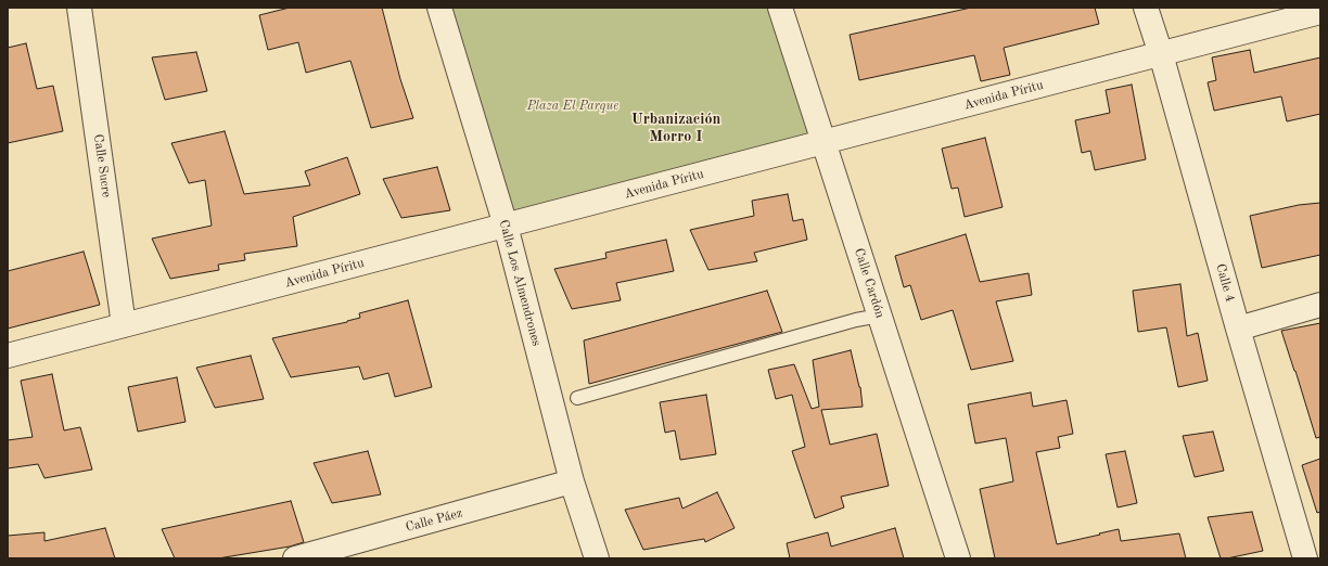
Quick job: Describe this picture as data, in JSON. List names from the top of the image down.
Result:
{
  "streets": {
    "street": [
      "Avenida Píritu",
      "Calle Sucre",
      "Calle Los Almendrones",
      "Calle Cardón",
      "Calle 4",
      "Calle Páez"
    ]
  },
  "crossings": [
    ["Avenida Píritu", "Calle Sucre"],
    ["Avenida Píritu", "Calle Los Almendrones"],
    ["Avenida Píritu", "Calle Cardón"],
    ["Avenida Píritu", "Calle 4"],
    ["Calle Los Almendrones", "Calle Páez"]
  ],
  "districts": ["Urbanización Morro I"],
  "parks": ["Plaza El Parque"]
}
